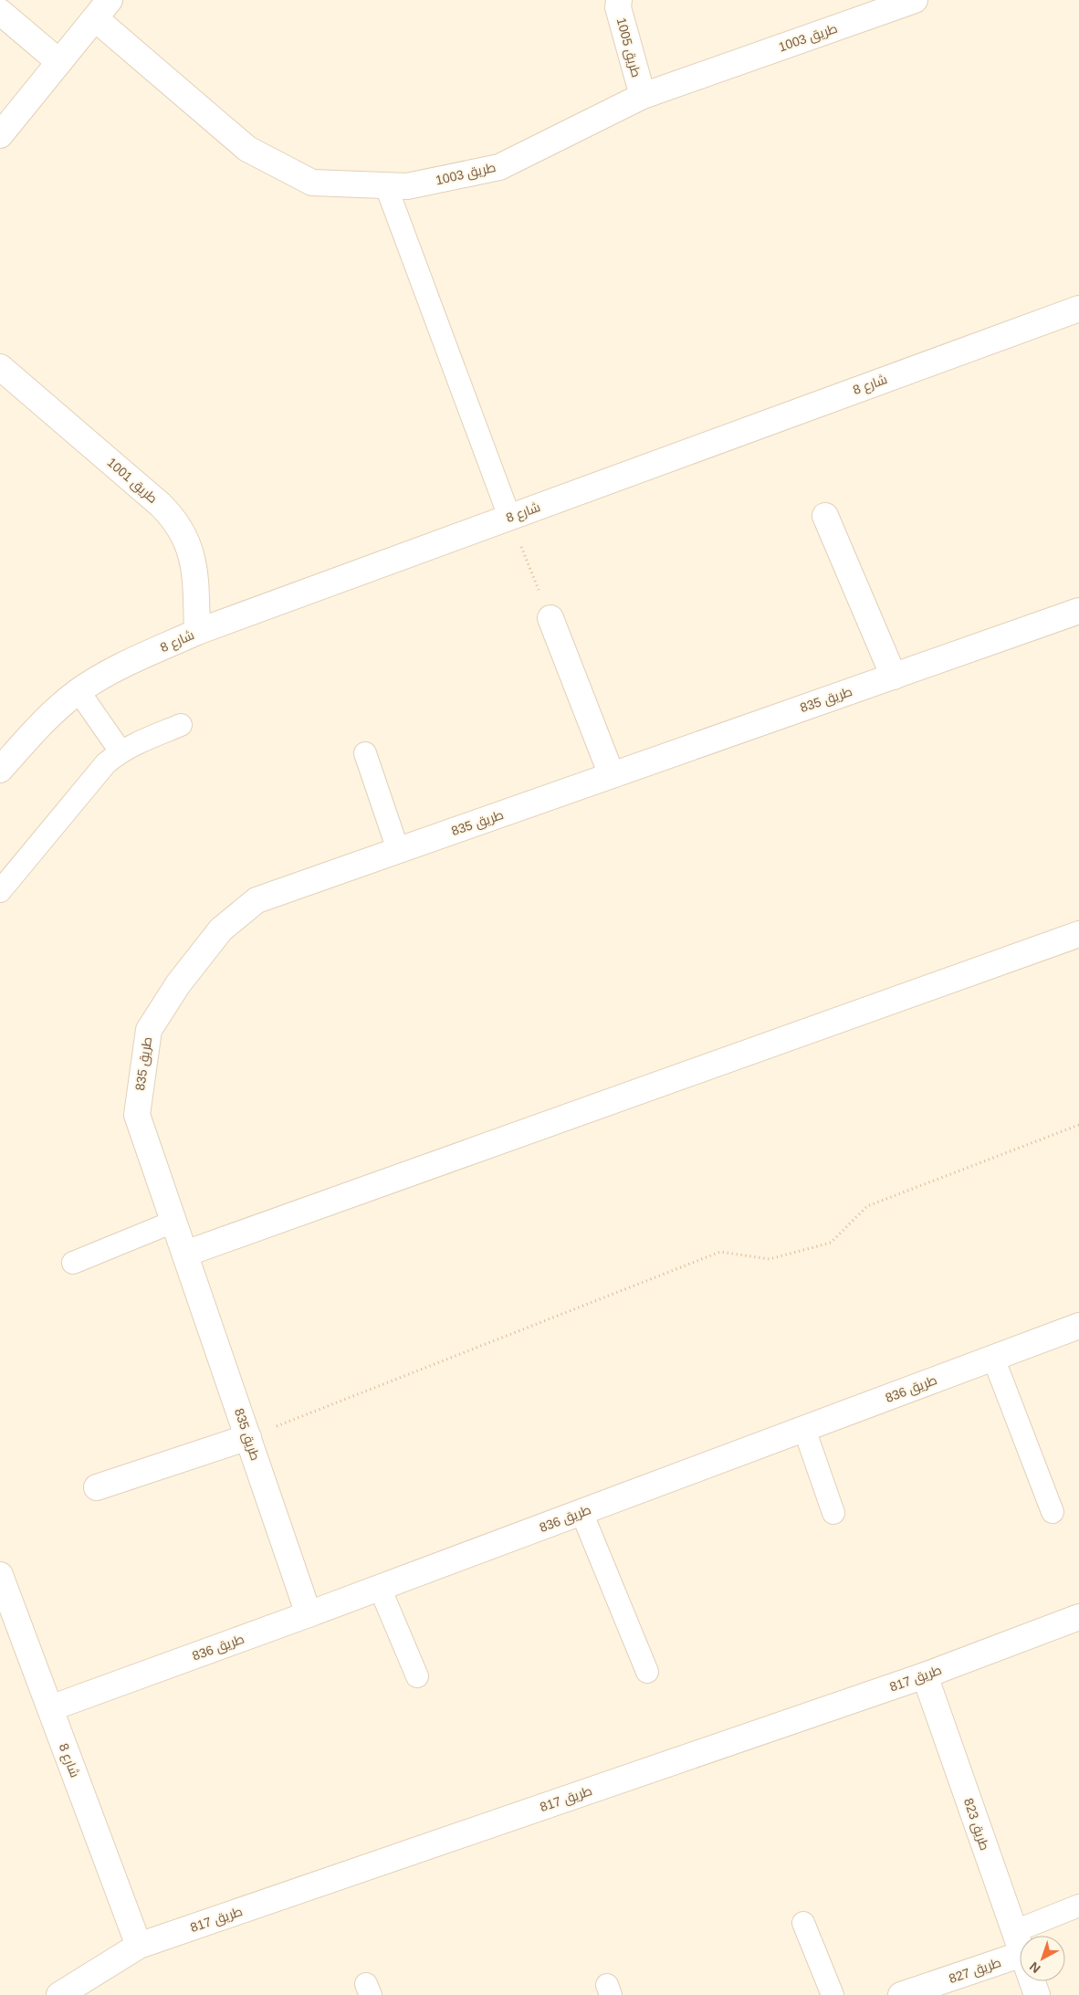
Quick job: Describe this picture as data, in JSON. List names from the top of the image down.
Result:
{
  "streets": {
    "street": [
      "طريق 1003",
      "طريق 1005",
      "شارع 8",
      "طريق 1001",
      "طريق 835",
      "طريق 836",
      "طريق 817",
      "طريق 823",
      "طريق 827"
    ]
  },
  "crossings": [
    ["طريق 1003", "طريق 1005"],
    ["شارع 8", "طريق 1001"],
    ["شارع 8", "طريق 836"],
    ["شارع 8", "طريق 817"],
    ["طريق 835", "طريق 836"],
    ["طريق 817", "طريق 823"],
    ["طريق 823", "طريق 827"]
  ],
  "north": "bottom left"
}
